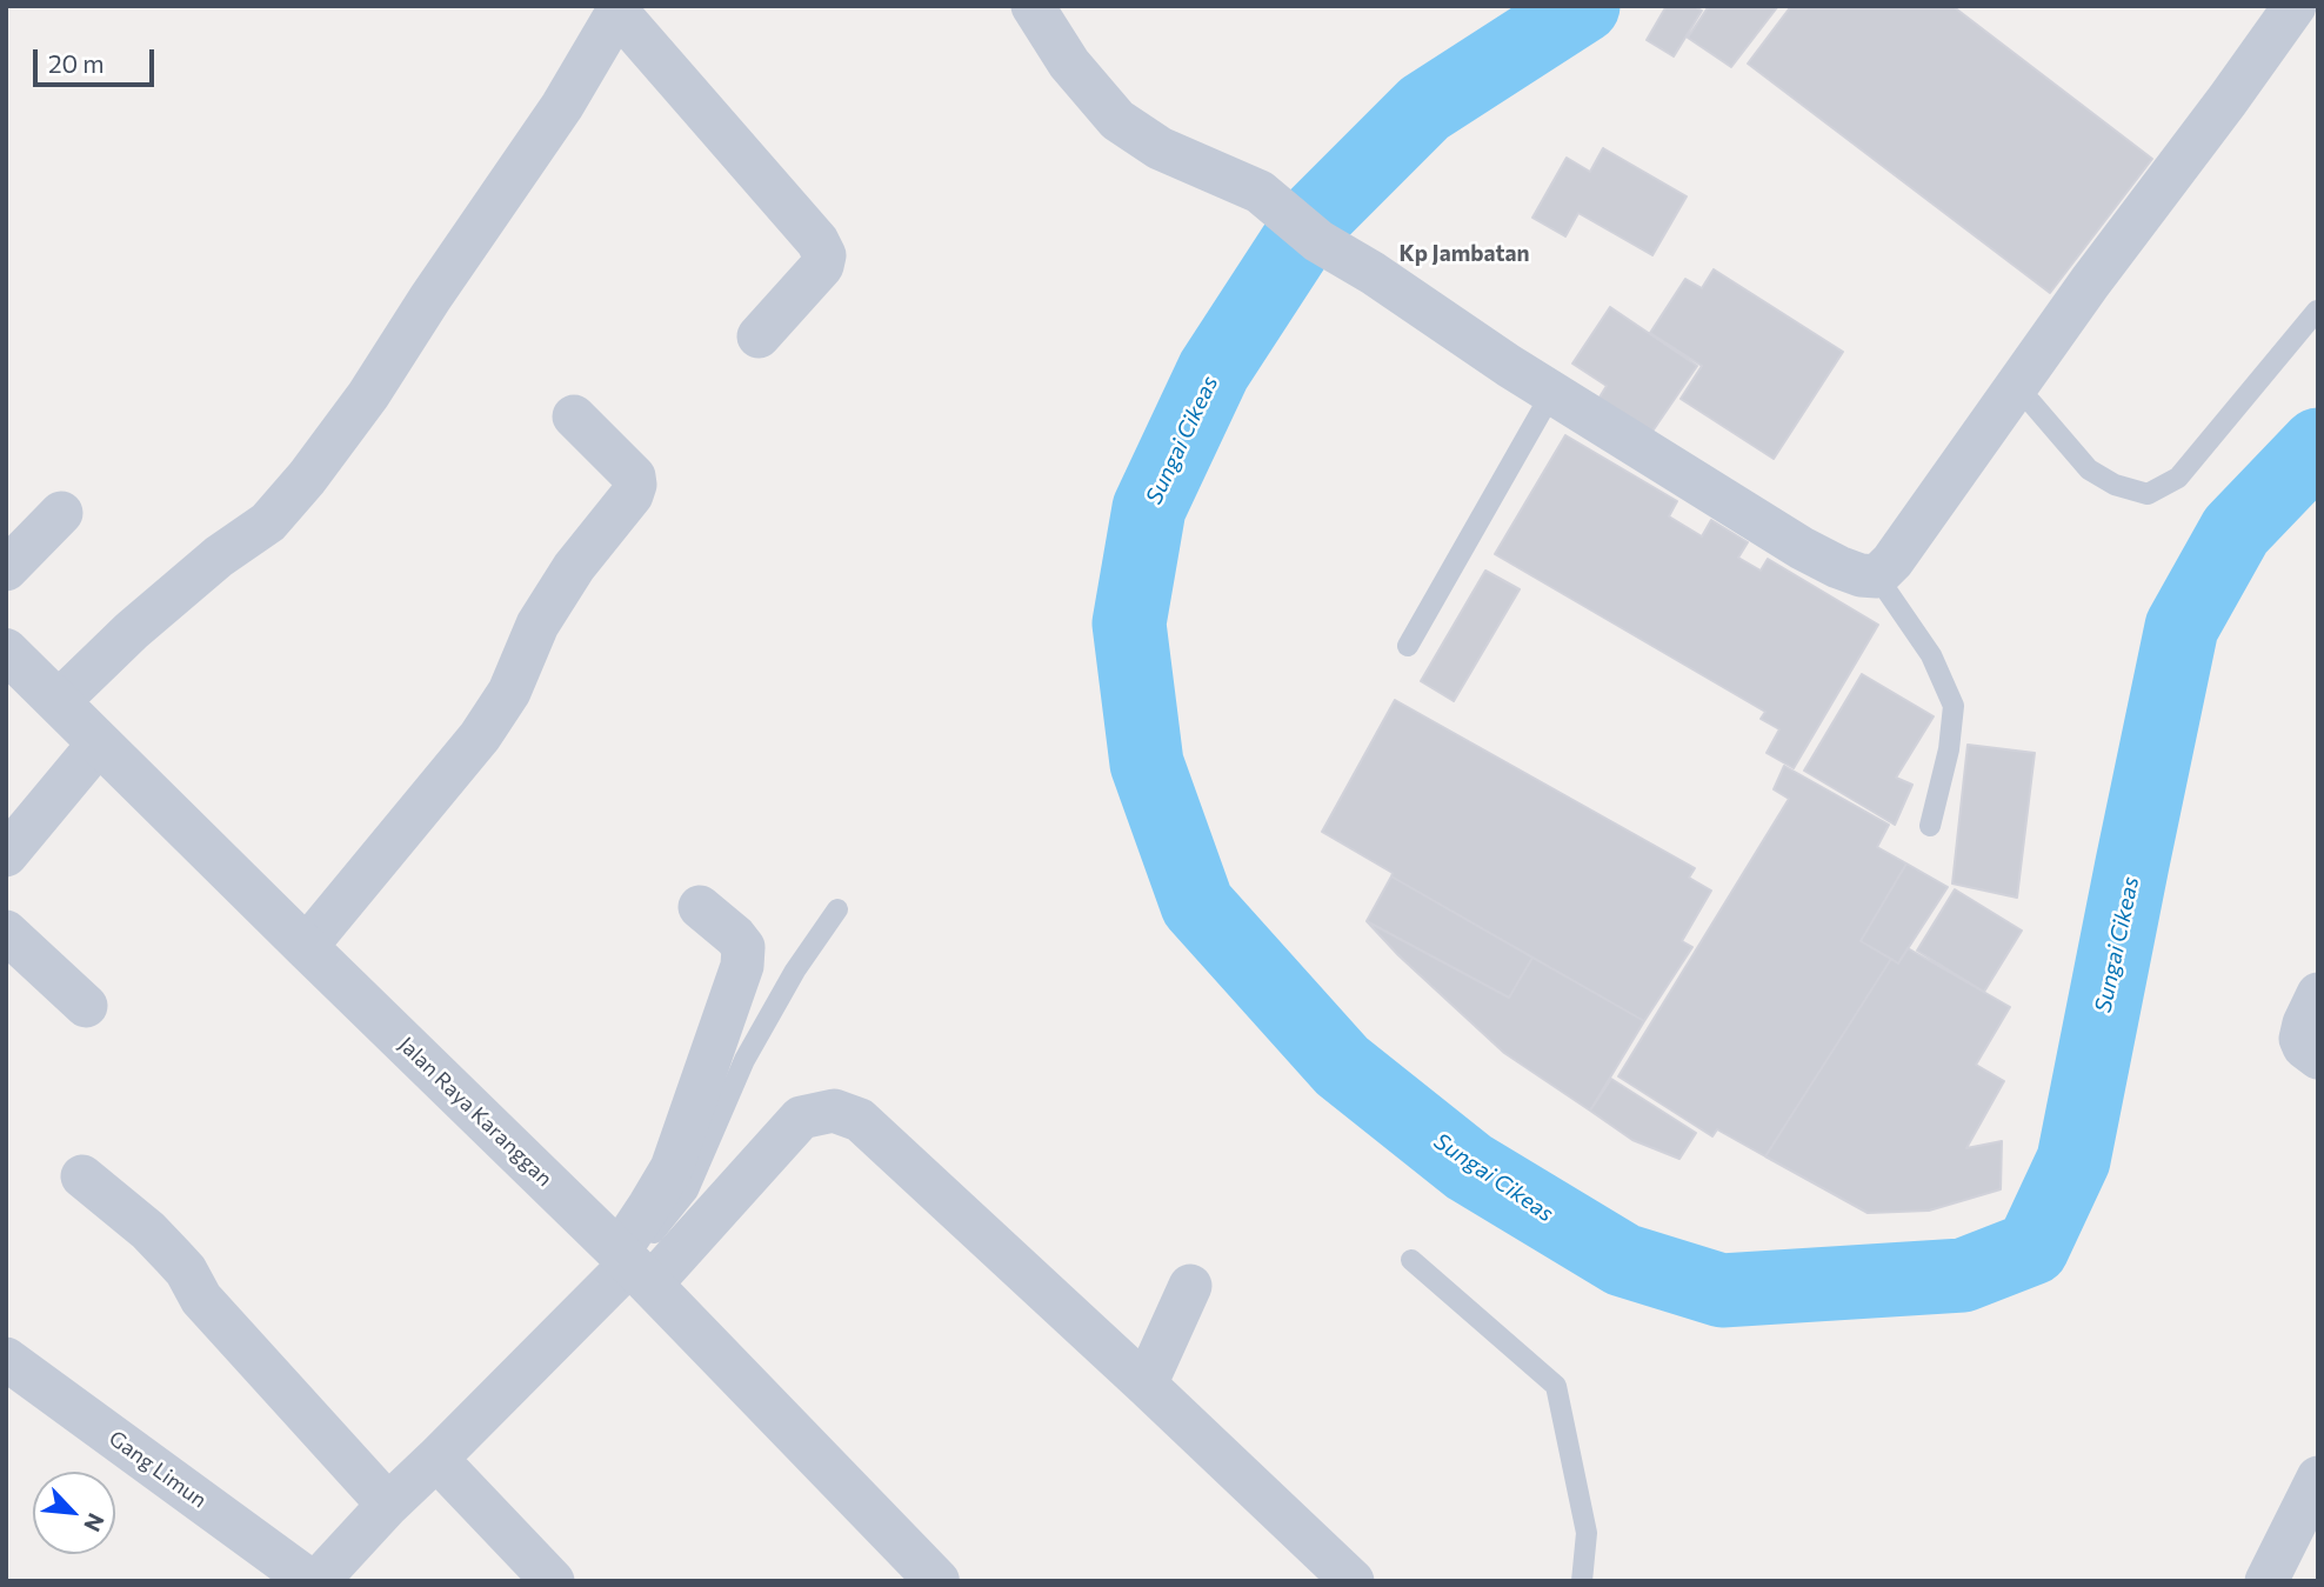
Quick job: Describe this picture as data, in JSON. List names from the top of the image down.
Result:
{
  "streets": {
    "street": ["Jalan Raya Karanggan", "Gang Limun"]
  },
  "districts": ["Kp Jambatan"],
  "water": ["Sungai Cikeas"],
  "scale_bar": "20 m",
  "north": "bottom right"
}
